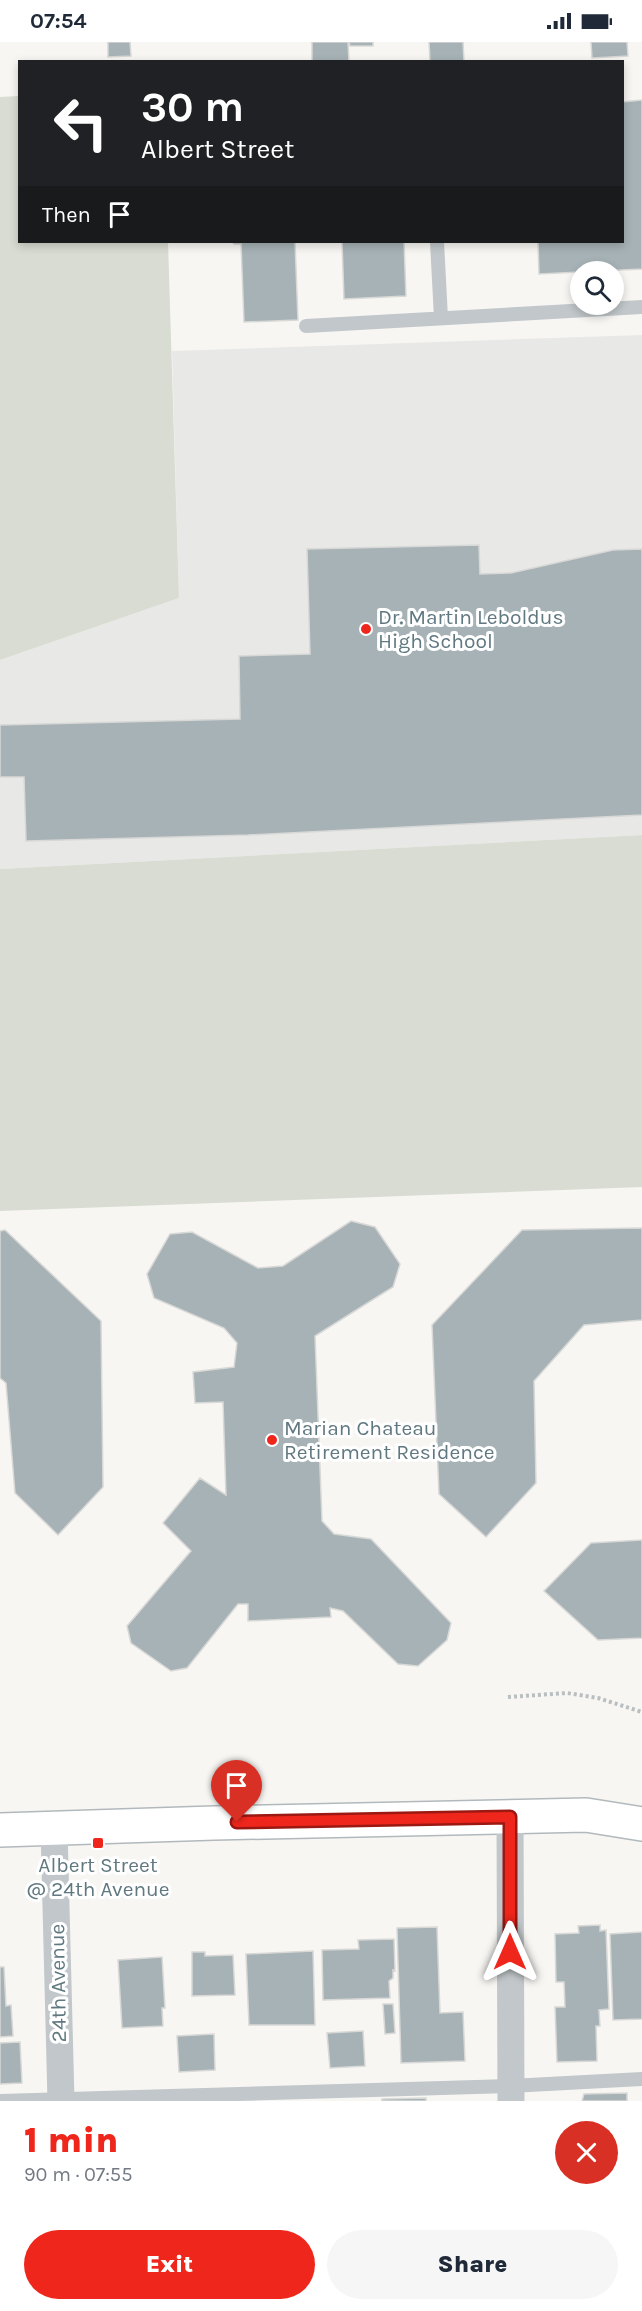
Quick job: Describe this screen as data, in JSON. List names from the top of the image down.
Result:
{
  "streets": {
    "street": ["24th Avenue"]
  },
  "places": {
    "other": ["Dr. Martin Leboldus High School", "Marian Chateau Retirement Residence"],
    "transit": ["Albert Street @ 24th Avenue"]
  },
  "page": {
    "status": "07:54",
    "turn": ["30 m", "Albert Street"],
    "then": "Then",
    "heading": ["1 min", "90 m · 07:55"],
    "buttons": ["Exit", "Share"]
  }
}
